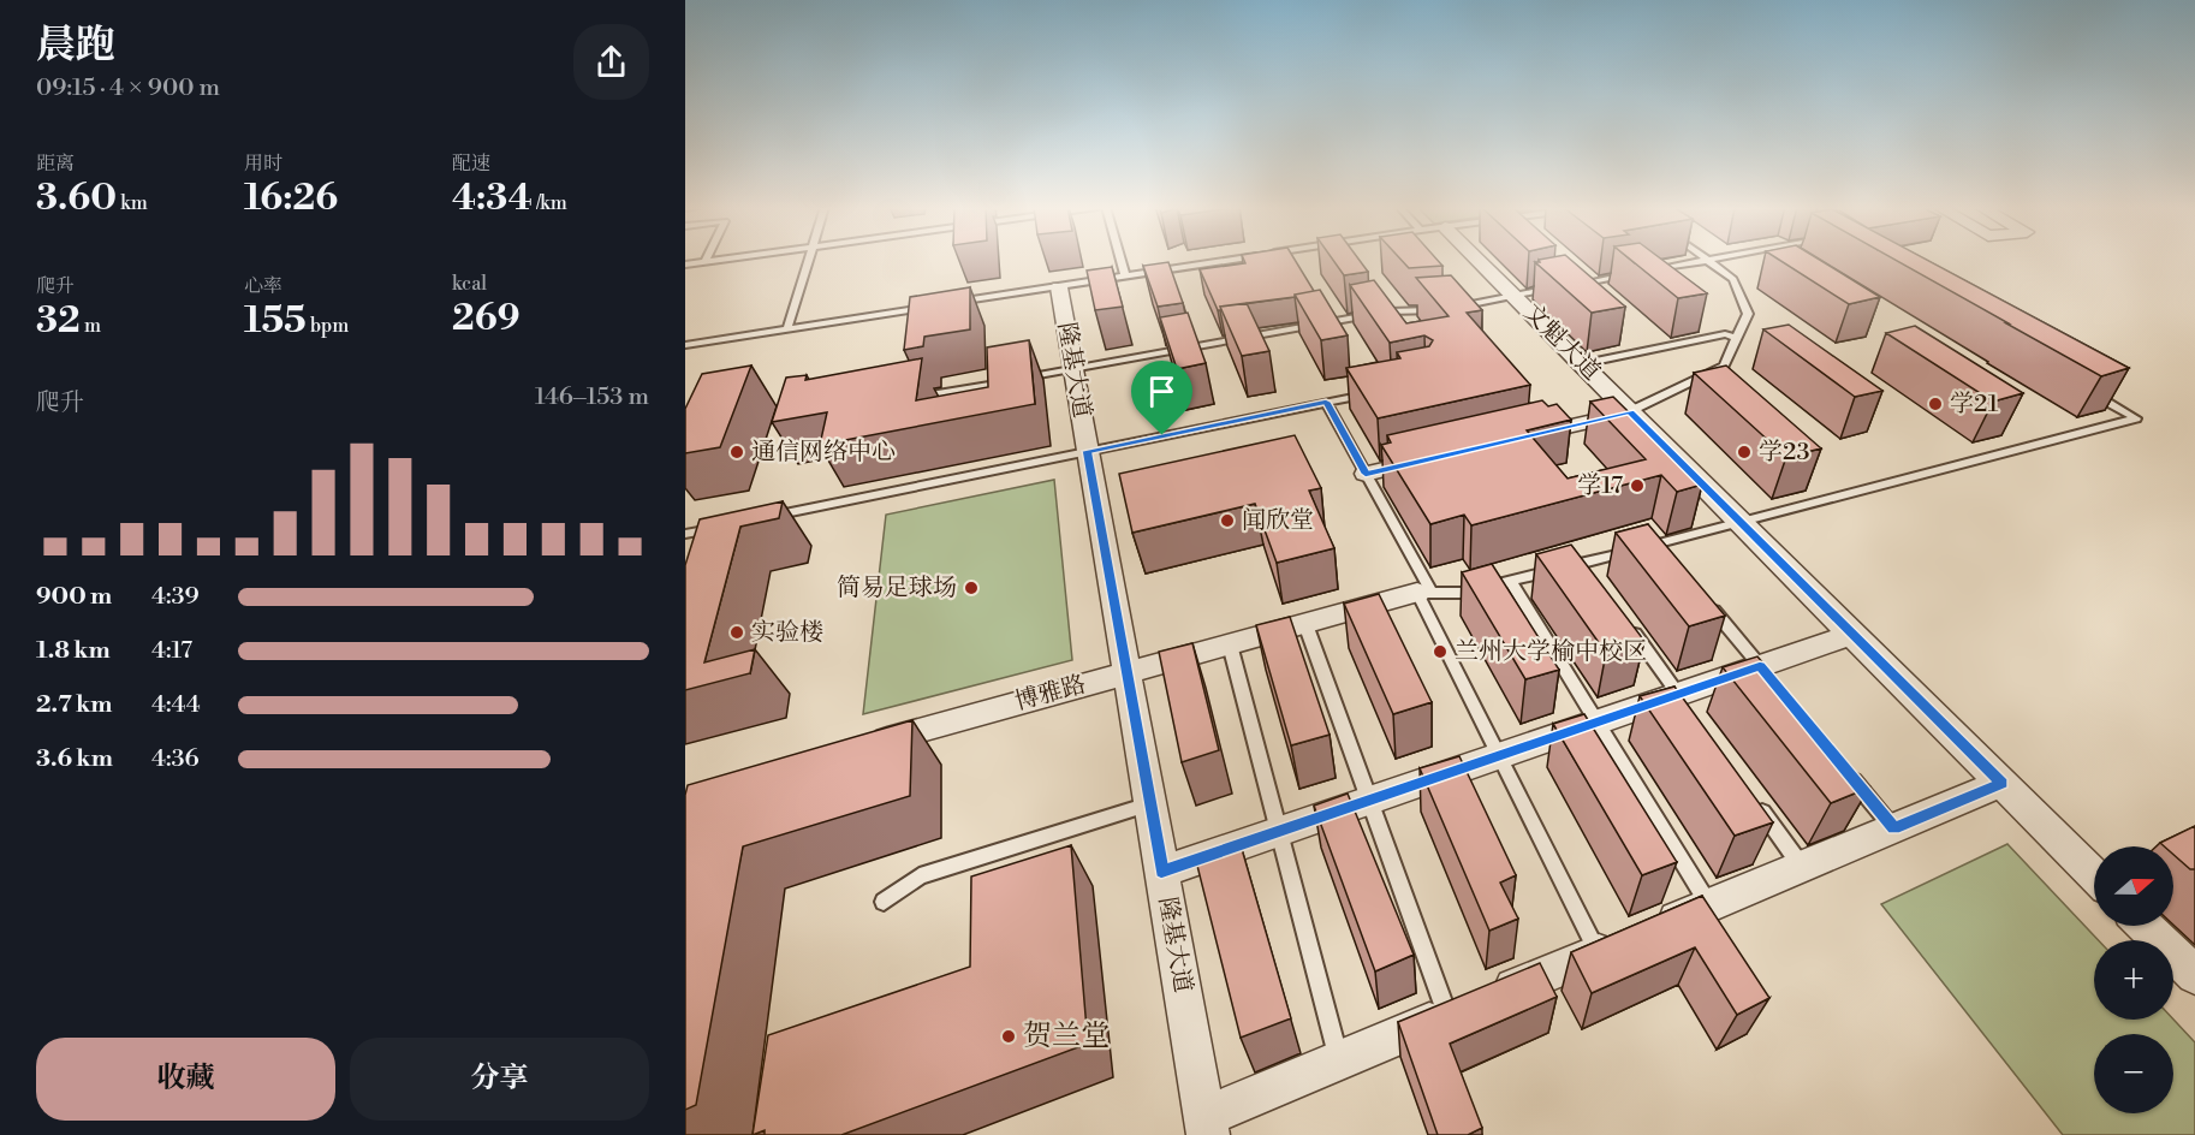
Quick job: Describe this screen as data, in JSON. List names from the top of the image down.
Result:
{
  "streets": {
    "street": ["文魁大道", "隆基大道", "博雅路"]
  },
  "crossings": [
    ["隆基大道", "博雅路"]
  ],
  "places": [
    "学21",
    "通信网络中心",
    "学23",
    "学17",
    "闻欣堂",
    "简易足球场",
    "实验楼",
    "兰州大学榆中校区",
    "贺兰堂"
  ],
  "north": "right",
  "page": {
    "heading": ["晨跑", "09:15 · 4 × 900 m"],
    "stats": [
      ["距离", "3.60 km"],
      ["用时", "16:26"],
      ["配速", "4:34 /km"],
      ["爬升", "32 m"],
      ["心率", "155 bpm"],
      ["kcal", "269"]
    ],
    "chart": ["爬升", "146–153 m"],
    "list": [
      {
        "name": "900 m",
        "note": "4:39"
      },
      {
        "name": "1.8 km",
        "note": "4:17"
      },
      {
        "name": "2.7 km",
        "note": "4:44"
      },
      {
        "name": "3.6 km",
        "note": "4:36"
      }
    ],
    "map_buttons": ["+", "−"],
    "buttons": ["收藏", "分享"]
  }
}
